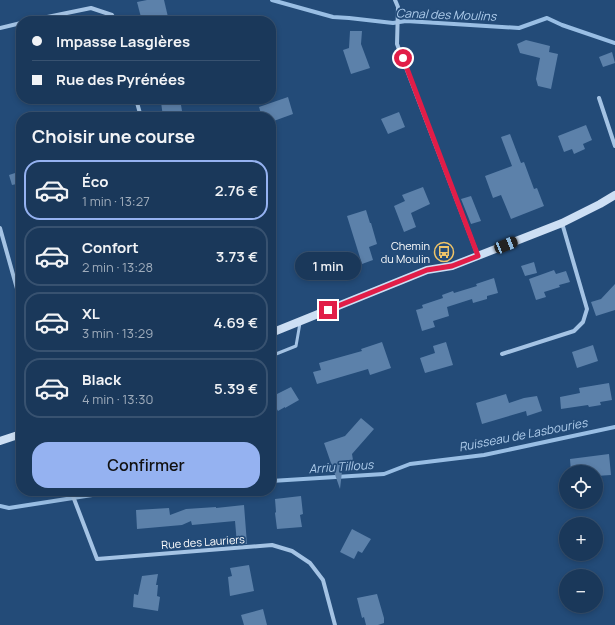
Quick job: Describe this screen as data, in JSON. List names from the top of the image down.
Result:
{
  "streets": {
    "street": ["Rue des Lauriers"]
  },
  "water": ["Canal des Moulins", "Ruisseau de Lasbouries", "Arriu Tillous"],
  "places": {
    "bus stop": ["Chemin du Moulin"]
  },
  "page": {
    "banner": ["Impasse Lasglères", "Rue des Pyrénées"],
    "heading": "Choisir une course",
    "list": [
      {
        "name": "Éco",
        "note": "1 min · 13:27",
        "value": "2.76 €"
      },
      {
        "name": "Confort",
        "note": "2 min · 13:28",
        "value": "3.73 €"
      },
      {
        "name": "XL",
        "note": "3 min · 13:29",
        "value": "4.69 €"
      },
      {
        "name": "Black",
        "note": "4 min · 13:30",
        "value": "5.39 €"
      }
    ],
    "bubble": "1 min",
    "buttons": "Confirmer",
    "map_buttons": ["+", "−"]
  }
}
